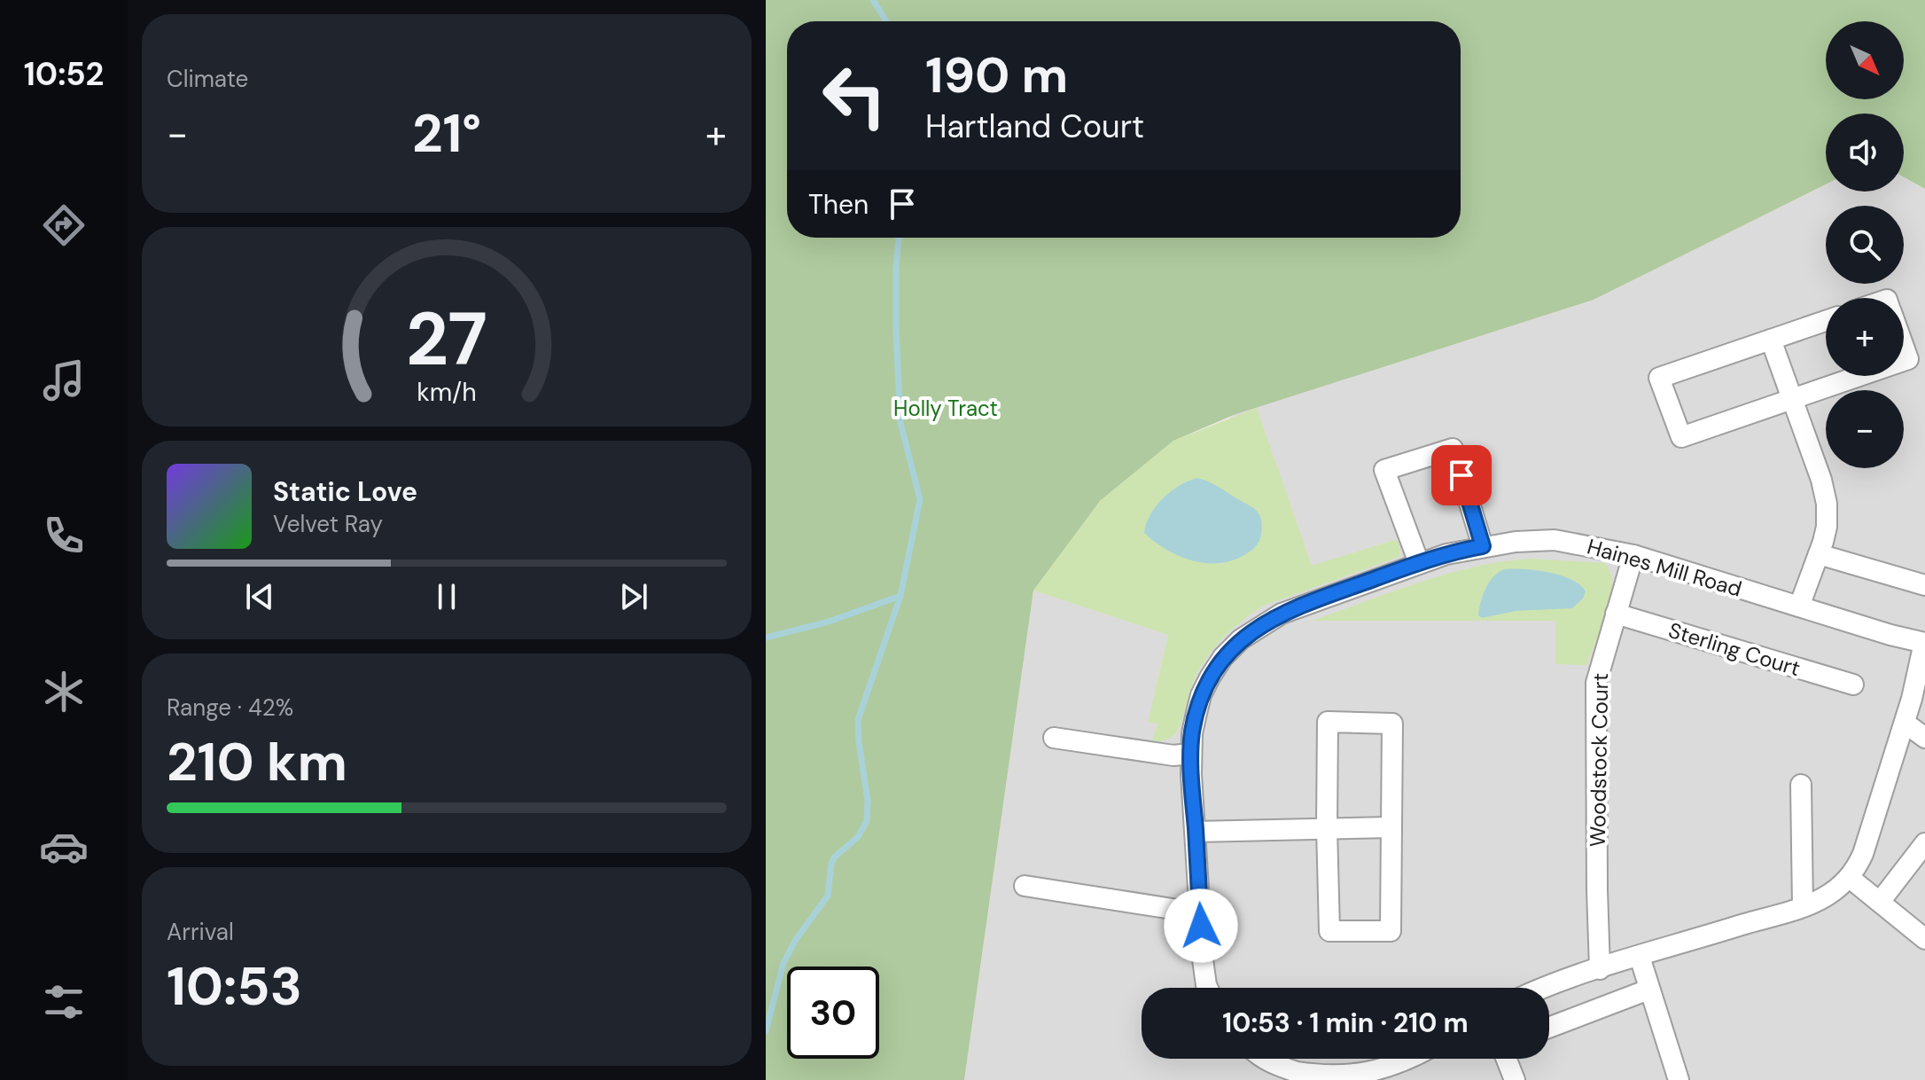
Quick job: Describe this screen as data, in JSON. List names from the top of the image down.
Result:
{
  "streets": {
    "street": ["Haines Mill Road", "Sterling Court", "Woodstock Court"]
  },
  "crossings": [
    ["Haines Mill Road", "Woodstock Court"],
    ["Sterling Court", "Woodstock Court"]
  ],
  "parks": ["Holly Tract"],
  "north": "bottom right",
  "page": {
    "tabs": "10:52",
    "tile": [
      "Climate",
      ["Range · 42%", "210 km"],
      ["Arrival", "10:53"]
    ],
    "map_buttons": ["+", "−"],
    "turn": ["190 m", "Hartland Court"],
    "heat": ["−", "21°", "+"],
    "then": "Then",
    "song": ["Static Love", "Velvet Ray"],
    "limit": "30",
    "trip": "10:53 · 1 min · 210 m",
    "gauge": ["27", "km/h"]
  }
}
